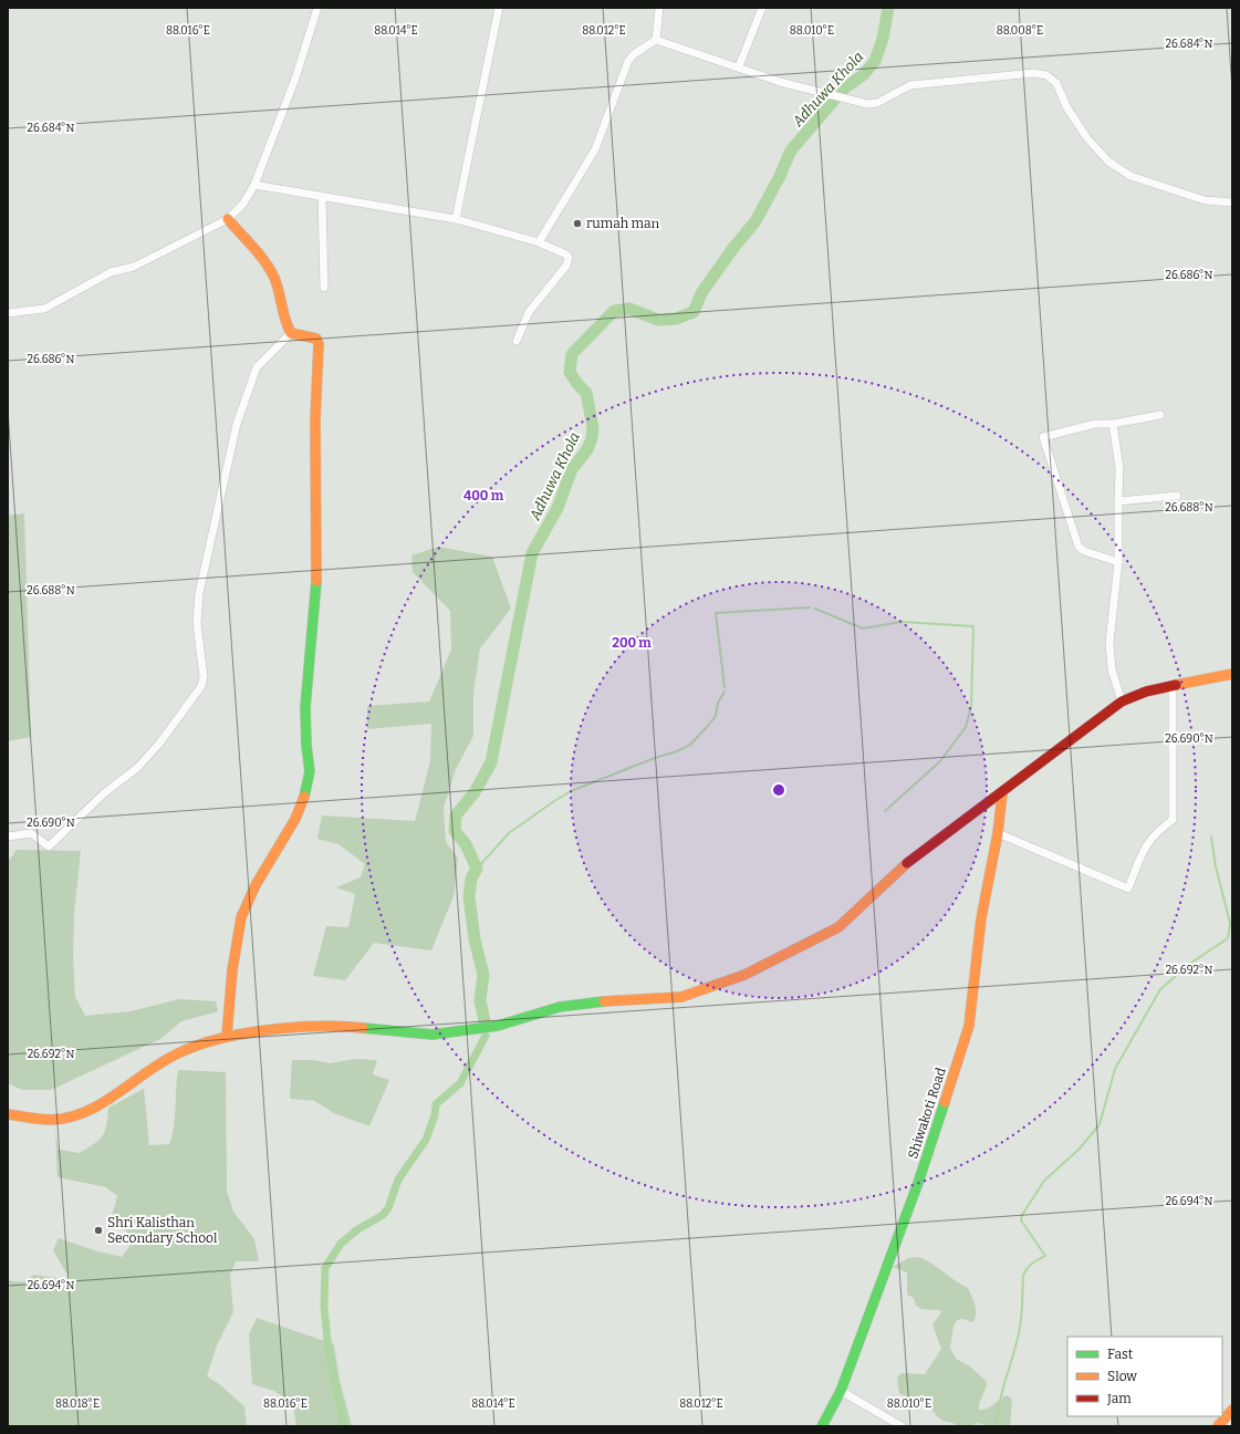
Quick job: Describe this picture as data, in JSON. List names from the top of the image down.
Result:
{
  "streets": {
    "street": ["Shiwakoti Road"]
  },
  "water": ["Adhuwa Khola"],
  "places": ["rumah man", "Shri Kalisthan Secondary School"],
  "legend": ["Fast", "Slow", "Jam"],
  "coordinates": [
    "88.016°E",
    "88.014°E",
    "88.012°E",
    "88.010°E",
    "88.008°E",
    "26.684°N",
    "26.686°N",
    "26.688°N",
    "26.690°N",
    "26.692°N",
    "26.694°N",
    "88.018°E"
  ],
  "rings": ["400 m", "200 m"]
}
